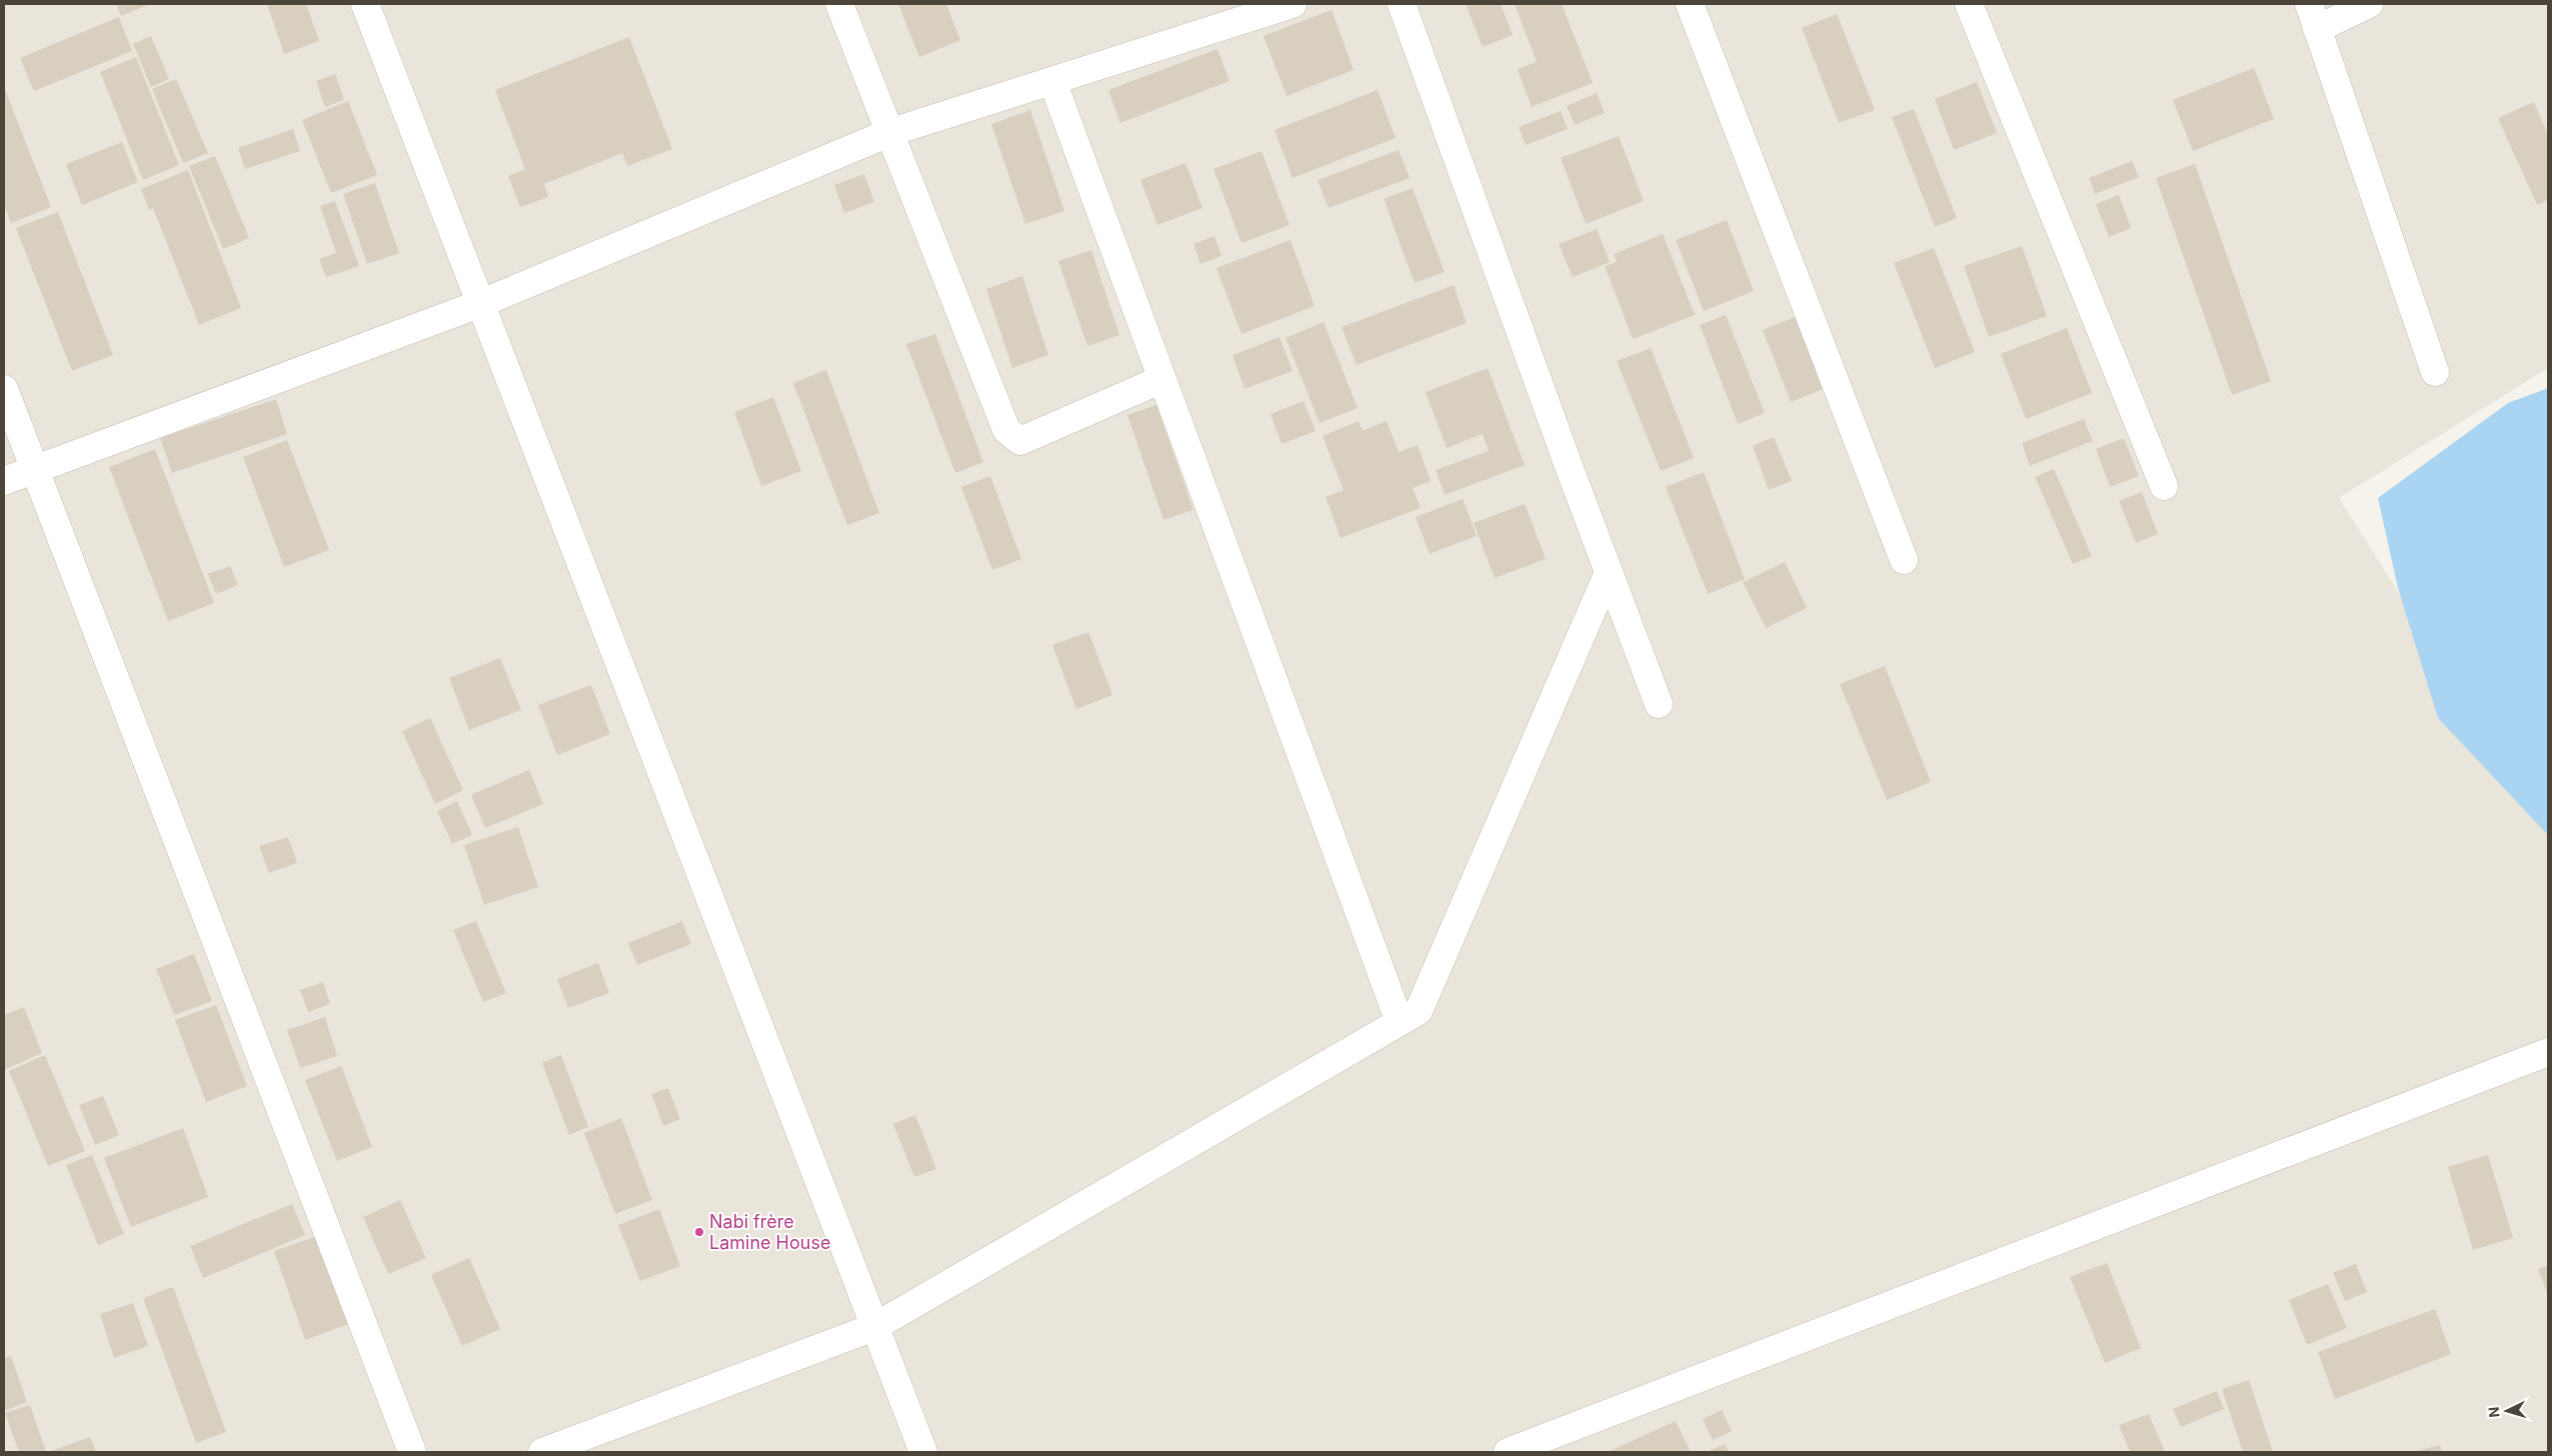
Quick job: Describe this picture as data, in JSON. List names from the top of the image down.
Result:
{
  "places": ["Nabi frère Lamine House"],
  "north": "left"
}
